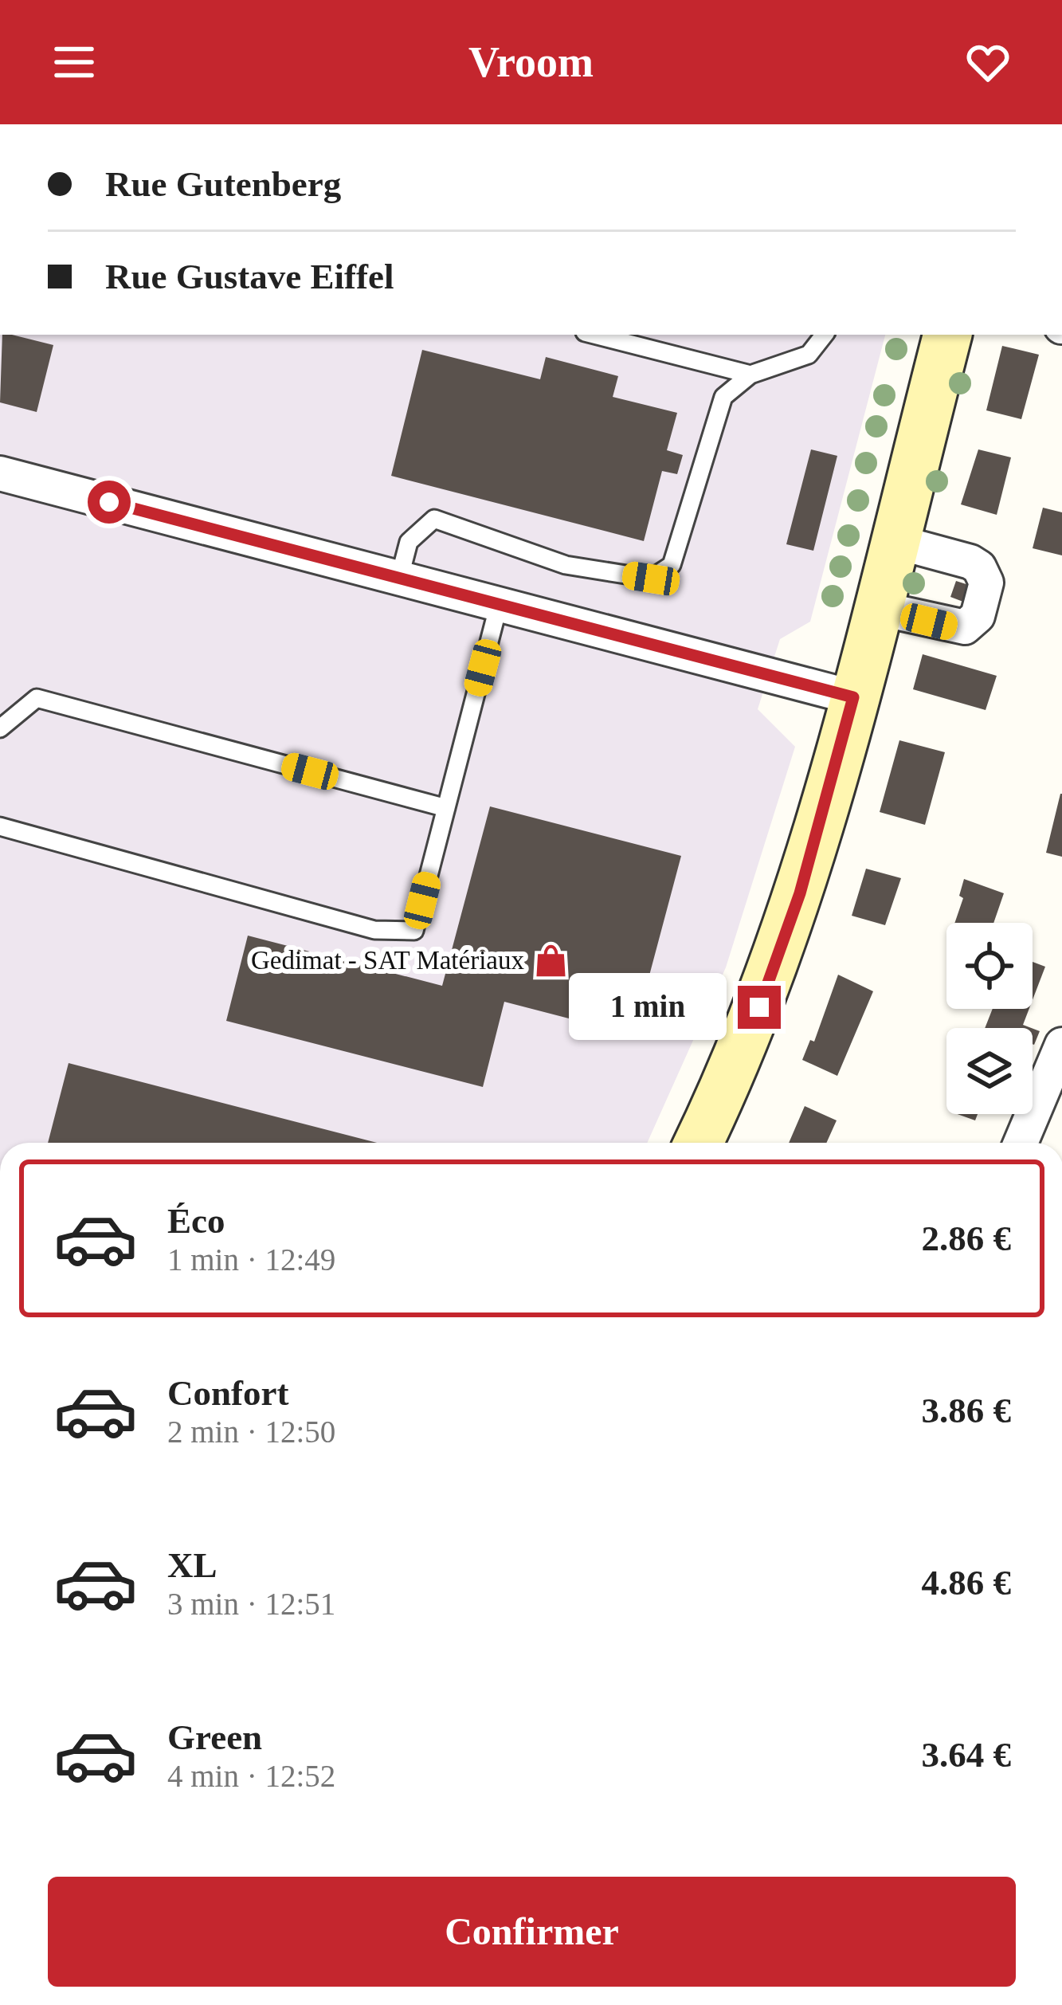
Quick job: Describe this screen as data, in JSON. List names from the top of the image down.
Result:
{
  "places": {
    "shop": ["Gedimat - SAT Matériaux"]
  },
  "page": {
    "header": "Vroom",
    "banner": ["Rue Gutenberg", "Rue Gustave Eiffel"],
    "bubble": "1 min",
    "list": [
      {
        "name": "Éco",
        "note": "1 min · 12:49",
        "value": "2.86 €"
      },
      {
        "name": "Confort",
        "note": "2 min · 12:50",
        "value": "3.86 €"
      },
      {
        "name": "XL",
        "note": "3 min · 12:51",
        "value": "4.86 €"
      },
      {
        "name": "Green",
        "note": "4 min · 12:52",
        "value": "3.64 €"
      }
    ],
    "buttons": "Confirmer"
  }
}
